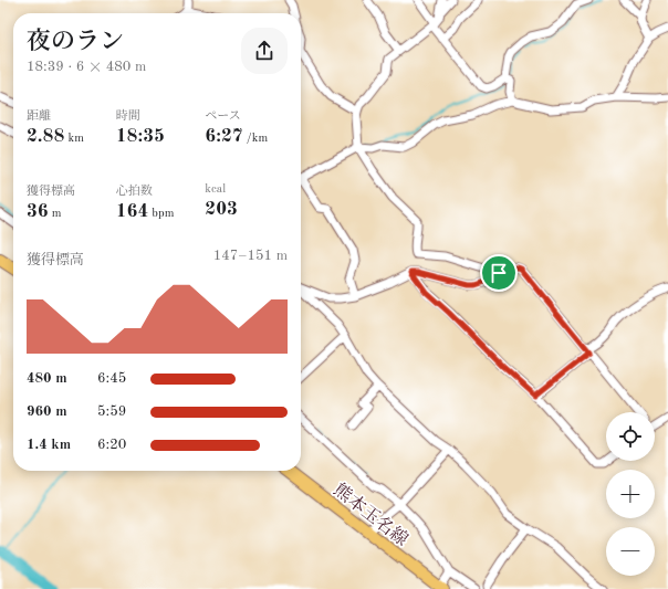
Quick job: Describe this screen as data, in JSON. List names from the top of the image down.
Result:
{
  "streets": {
    "main road": ["熊本玉名線"]
  },
  "page": {
    "heading": ["夜のラン", "18:39 · 6 × 480 m"],
    "stats": [
      ["距離", "2.88 km"],
      ["時間", "18:35"],
      ["ペース", "6:27 /km"],
      ["獲得標高", "36 m"],
      ["心拍数", "164 bpm"],
      ["kcal", "203"]
    ],
    "chart": ["獲得標高", "147–151 m"],
    "list": [
      {
        "name": "480 m",
        "note": "6:45"
      },
      {
        "name": "960 m",
        "note": "5:59"
      },
      {
        "name": "1.4 km",
        "note": "6:20"
      }
    ],
    "map_buttons": ["+", "−"]
  }
}
